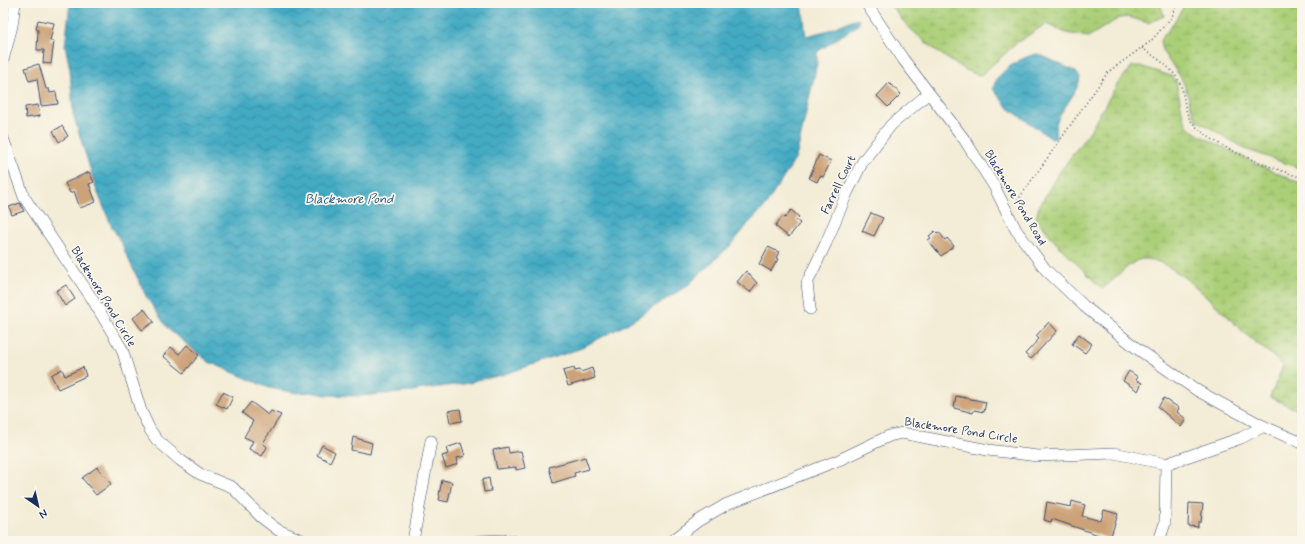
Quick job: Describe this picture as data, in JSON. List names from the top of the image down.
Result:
{
  "streets": {
    "street": ["Farrell Court", "Blackmore Pond Road", "Blackmore Pond Circle"]
  },
  "crossings": [
    ["Farrell Court", "Blackmore Pond Road"]
  ],
  "water": ["Blackmore Pond"],
  "north": "bottom right"
}
